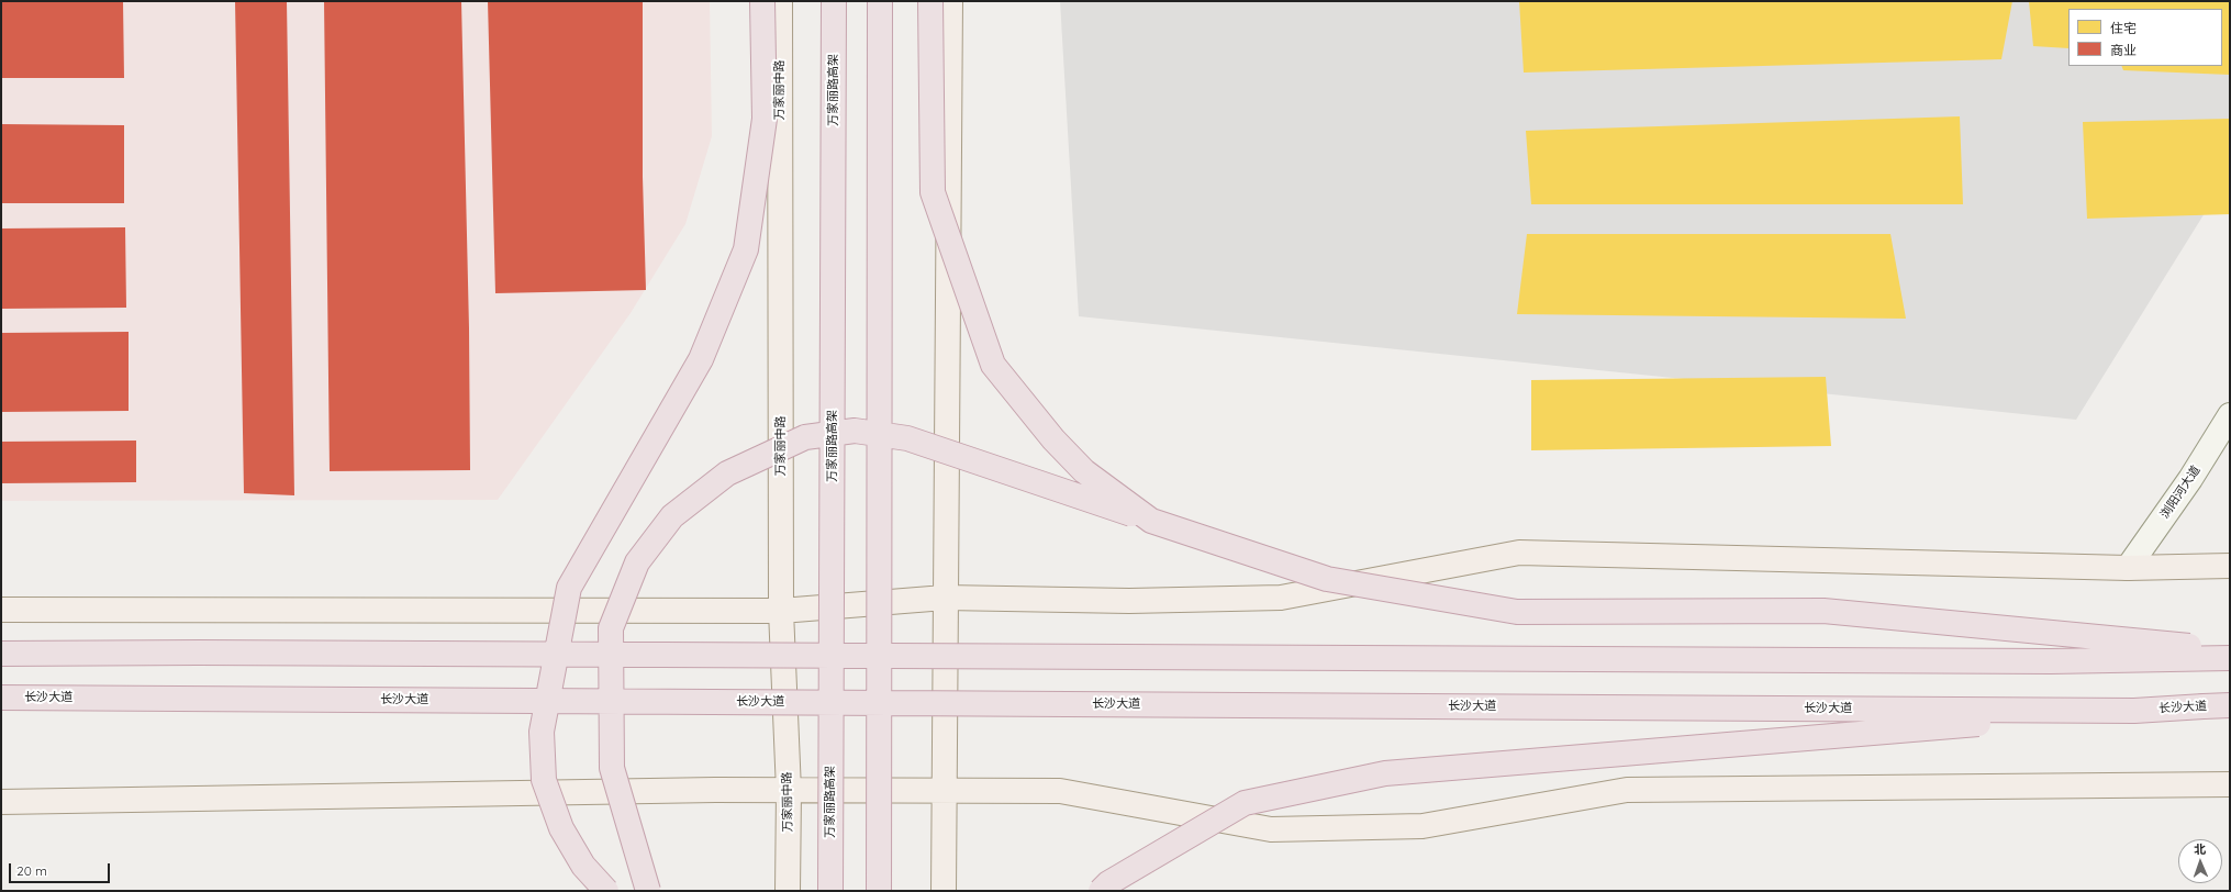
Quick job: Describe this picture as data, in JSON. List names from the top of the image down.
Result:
{
  "streets": {
    "highway": ["万家丽路高架", "长沙大道"],
    "main road": ["万家丽中路", "浏阳河大道"]
  },
  "legend": ["住宅", "商业"],
  "scale_bar": "20 m",
  "north": "top"
}
